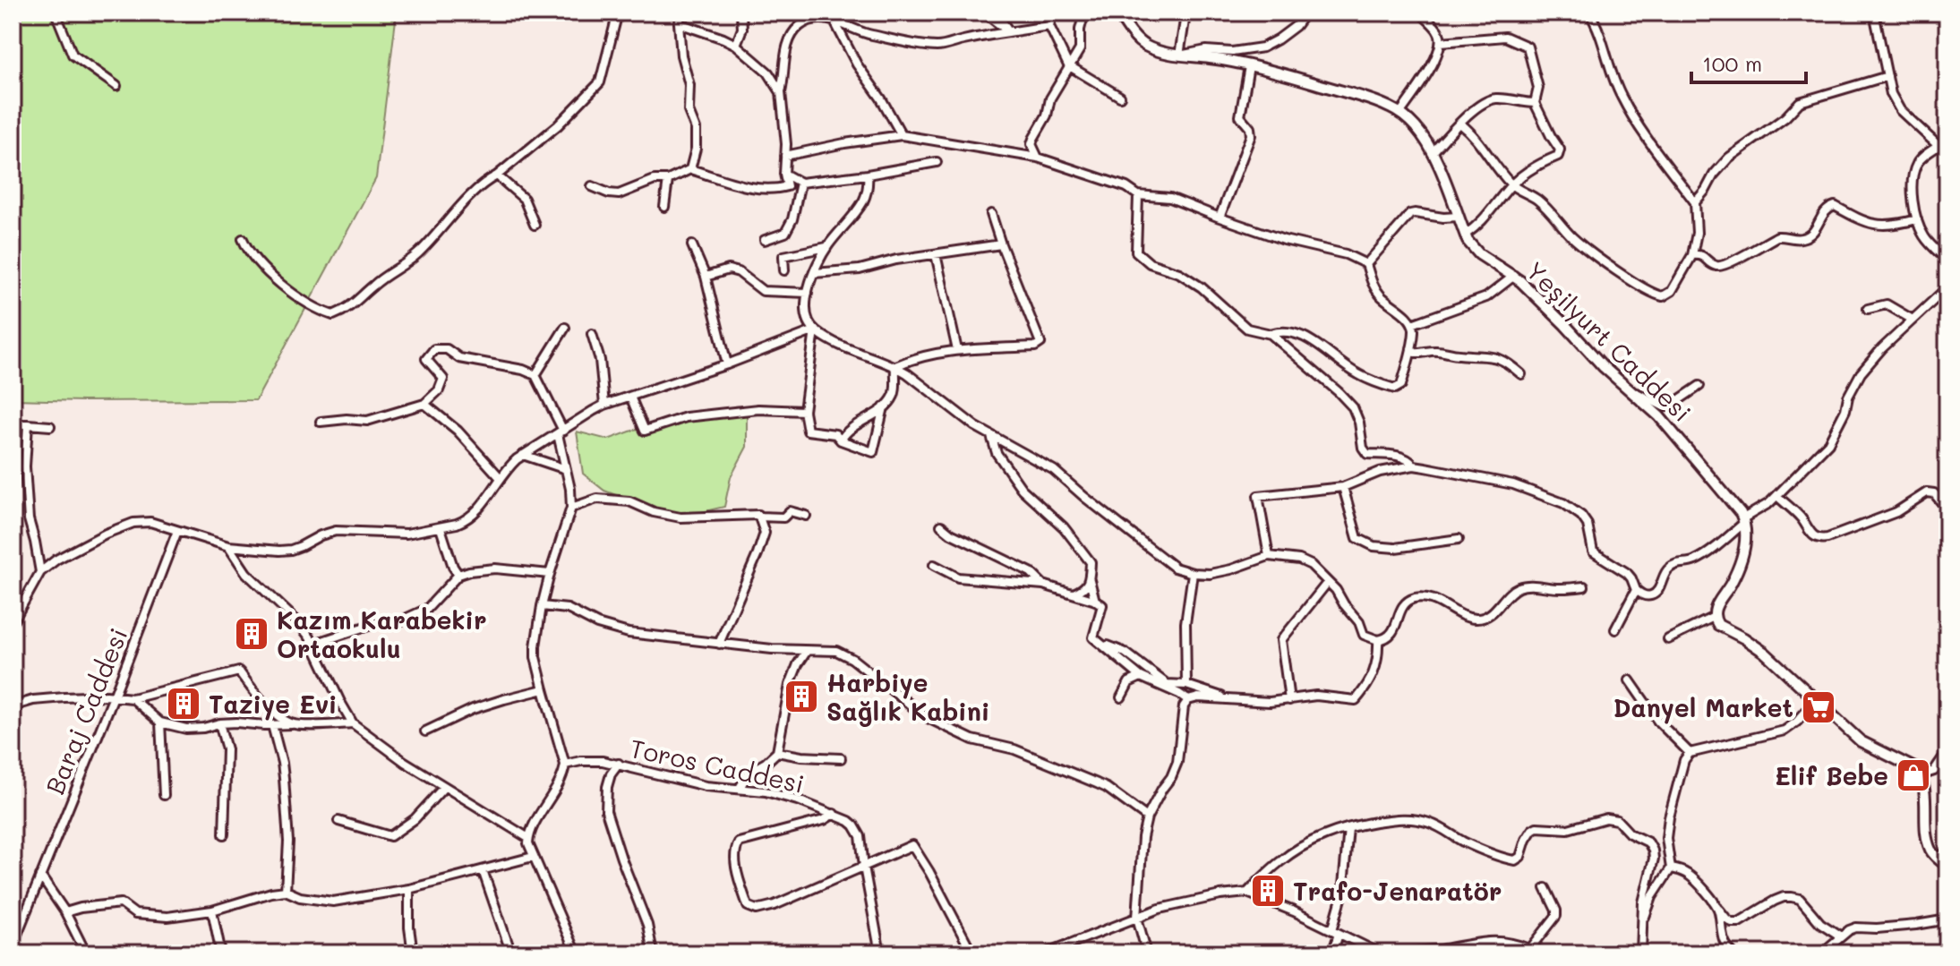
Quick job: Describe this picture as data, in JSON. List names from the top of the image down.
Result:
{
  "streets": {
    "main road": ["Yeşilyurt Caddesi"],
    "street": ["Baraj Caddesi", "Toros Caddesi"]
  },
  "places": {
    "building": [
      "Kazım Karabekir Ortaokulu",
      "Harbiye Sağlık Kabini",
      "Taziye Evi",
      "Trafo-Jenaratör"
    ],
    "supermarket": ["Danyel Market"],
    "shop": ["Elif Bebe"]
  },
  "scale_bar": "100 m"
}
